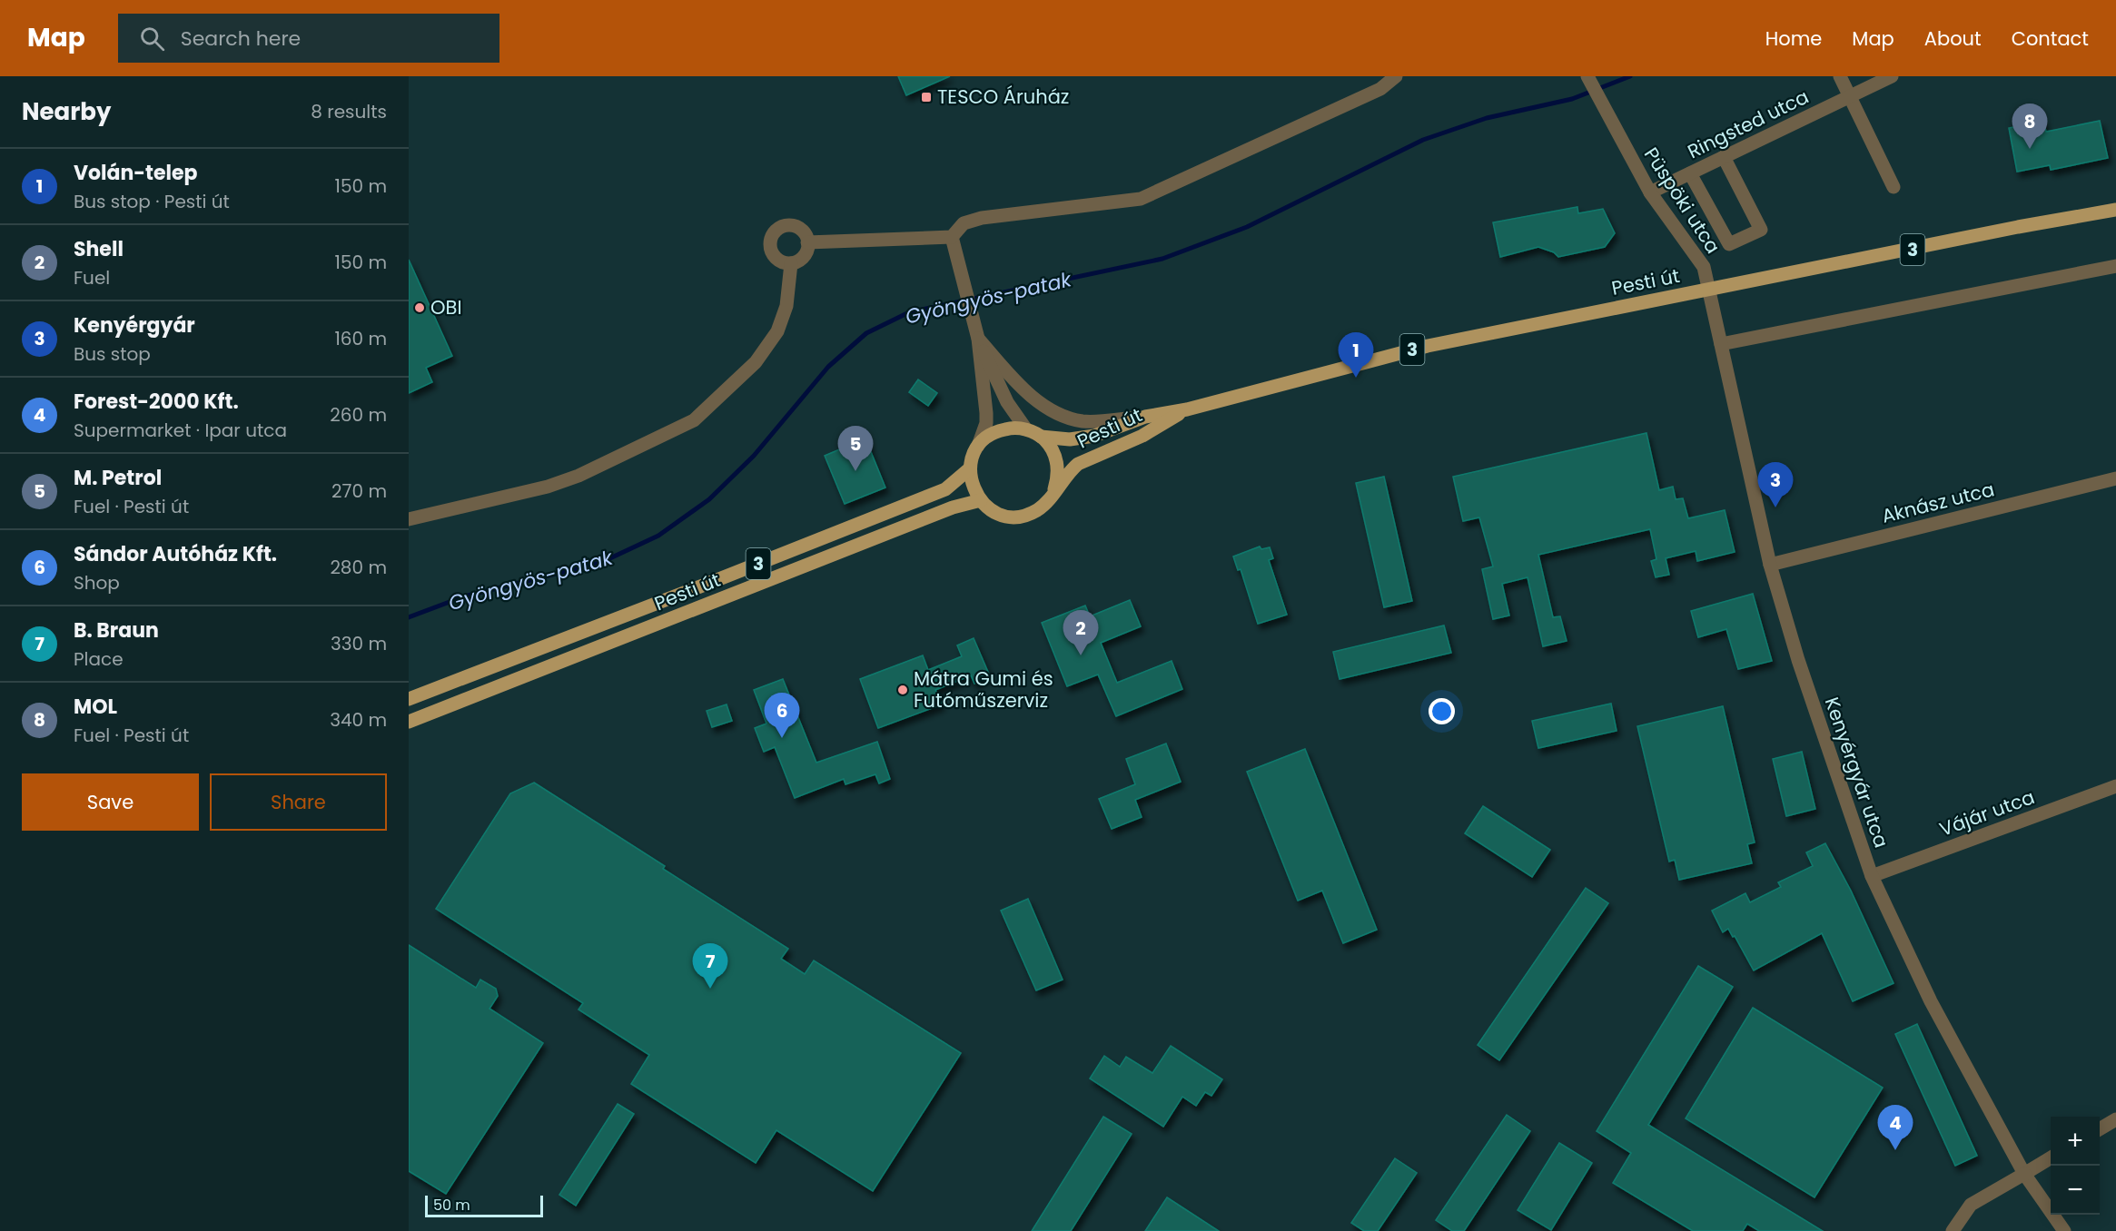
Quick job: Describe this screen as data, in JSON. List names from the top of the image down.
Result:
{
  "streets": {
    "main road": ["3", "Pesti út"],
    "street": [
      "Ringsted utca",
      "Püspöki utca",
      "Aknász utca",
      "Kenyérgyár utca",
      "Vájár utca"
    ]
  },
  "crossings": [
    ["Ringsted utca", "Püspöki utca"],
    ["Püspöki utca", "Pesti út"],
    ["Püspöki utca", "Kenyérgyár utca"],
    ["Pesti út", "Kenyérgyár utca"],
    ["Aknász utca", "Kenyérgyár utca"],
    ["Kenyérgyár utca", "Vájár utca"]
  ],
  "water": ["Gyöngyös-patak"],
  "places": {
    "transit": ["TESCO Áruház"],
    "other": ["OBI", "Mátra Gumi és Futóműszerviz"]
  },
  "scale_bar": "50 m",
  "page": {
    "header": "Map",
    "search": "Search here",
    "nav": [
      "Home",
      "Map",
      "About",
      "Contact"
    ],
    "heading": ["Nearby", "8 results"],
    "pins": [
      "8",
      "1",
      "5",
      "3",
      "2",
      "6",
      "7",
      "4"
    ],
    "list": [
      {
        "mark": "1",
        "name": "Volán-telep",
        "note": "Bus stop · Pesti út",
        "value": "150 m"
      },
      {
        "mark": "2",
        "name": "Shell",
        "note": "Fuel",
        "value": "150 m"
      },
      {
        "mark": "3",
        "name": "Kenyérgyár",
        "note": "Bus stop",
        "value": "160 m"
      },
      {
        "mark": "4",
        "name": "Forest-2000 Kft.",
        "note": "Supermarket · Ipar utca",
        "value": "260 m"
      },
      {
        "mark": "5",
        "name": "M. Petrol",
        "note": "Fuel · Pesti út",
        "value": "270 m"
      },
      {
        "mark": "6",
        "name": "Sándor Autóház Kft.",
        "note": "Shop",
        "value": "280 m"
      },
      {
        "mark": "7",
        "name": "B. Braun",
        "note": "Place",
        "value": "330 m"
      },
      {
        "mark": "8",
        "name": "MOL",
        "note": "Fuel · Pesti út",
        "value": "340 m"
      }
    ],
    "buttons": ["Save", "Share"],
    "map_buttons": ["+", "−"],
    "scale": "50 m"
  }
}
